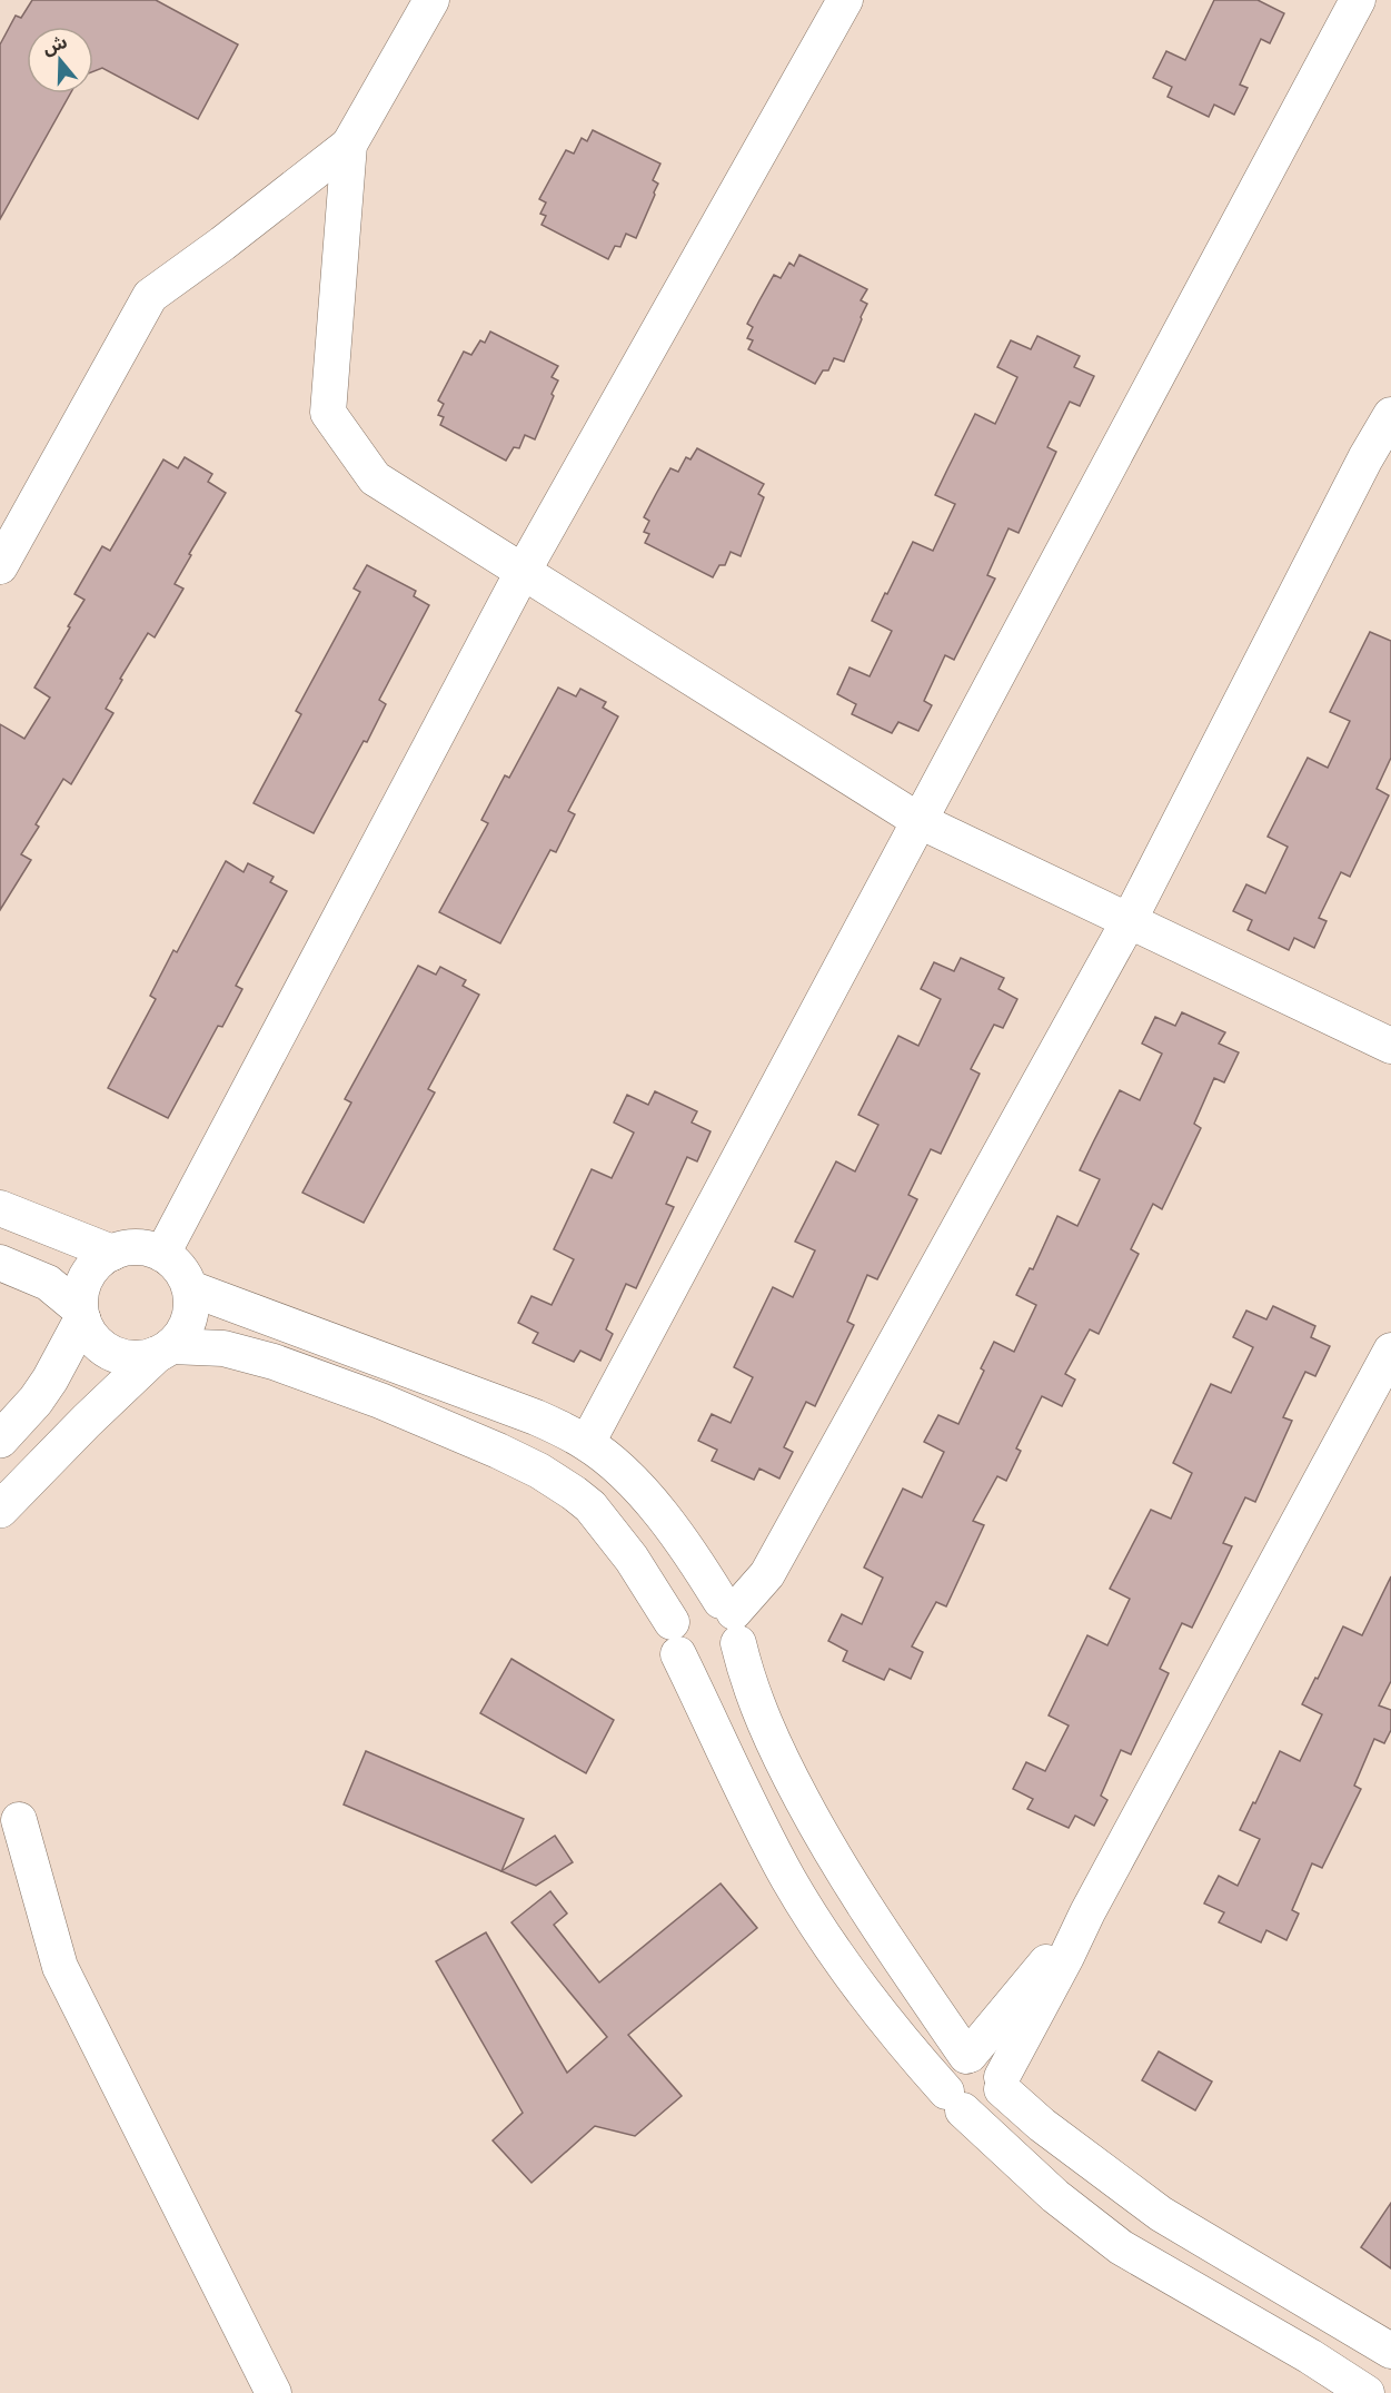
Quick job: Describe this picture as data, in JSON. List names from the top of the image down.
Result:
{
  "north": "top"
}
